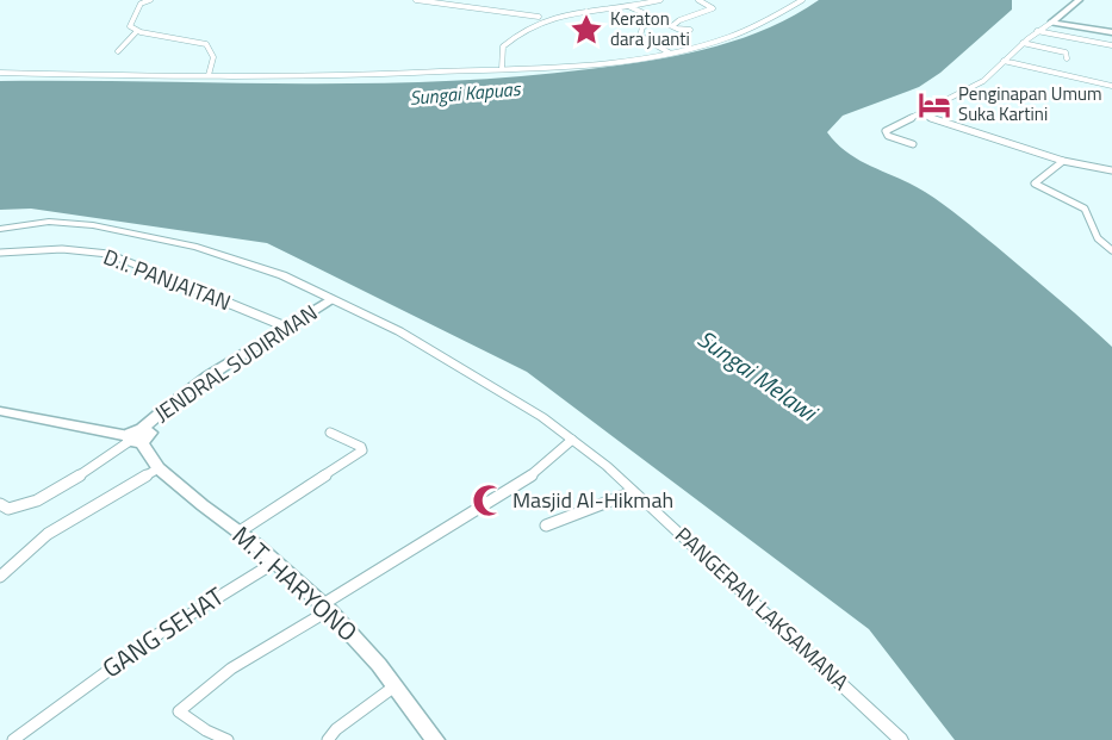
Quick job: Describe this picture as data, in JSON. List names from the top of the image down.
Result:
{
  "streets": {
    "main road": ["JENDRAL SUDIRMAN", "M.T. HARYONO"],
    "street": ["D.I. PANJAITAN", "PANGERAN LAKSAMANA", "GANG SEHAT"]
  },
  "crossings": [
    ["D.I. PANJAITAN", "JENDRAL SUDIRMAN"],
    ["JENDRAL SUDIRMAN", "M.T. HARYONO"],
    ["JENDRAL SUDIRMAN", "PANGERAN LAKSAMANA"],
    ["M.T. HARYONO", "GANG SEHAT"]
  ],
  "water": ["Sungai Kapuas", "Sungai Melawi"],
  "places": {
    "place": ["Keraton dara juanti"],
    "hotel": ["Penginapan Umum Suka Kartini"],
    "mosque": ["Masjid Al-Hikmah"]
  }
}
